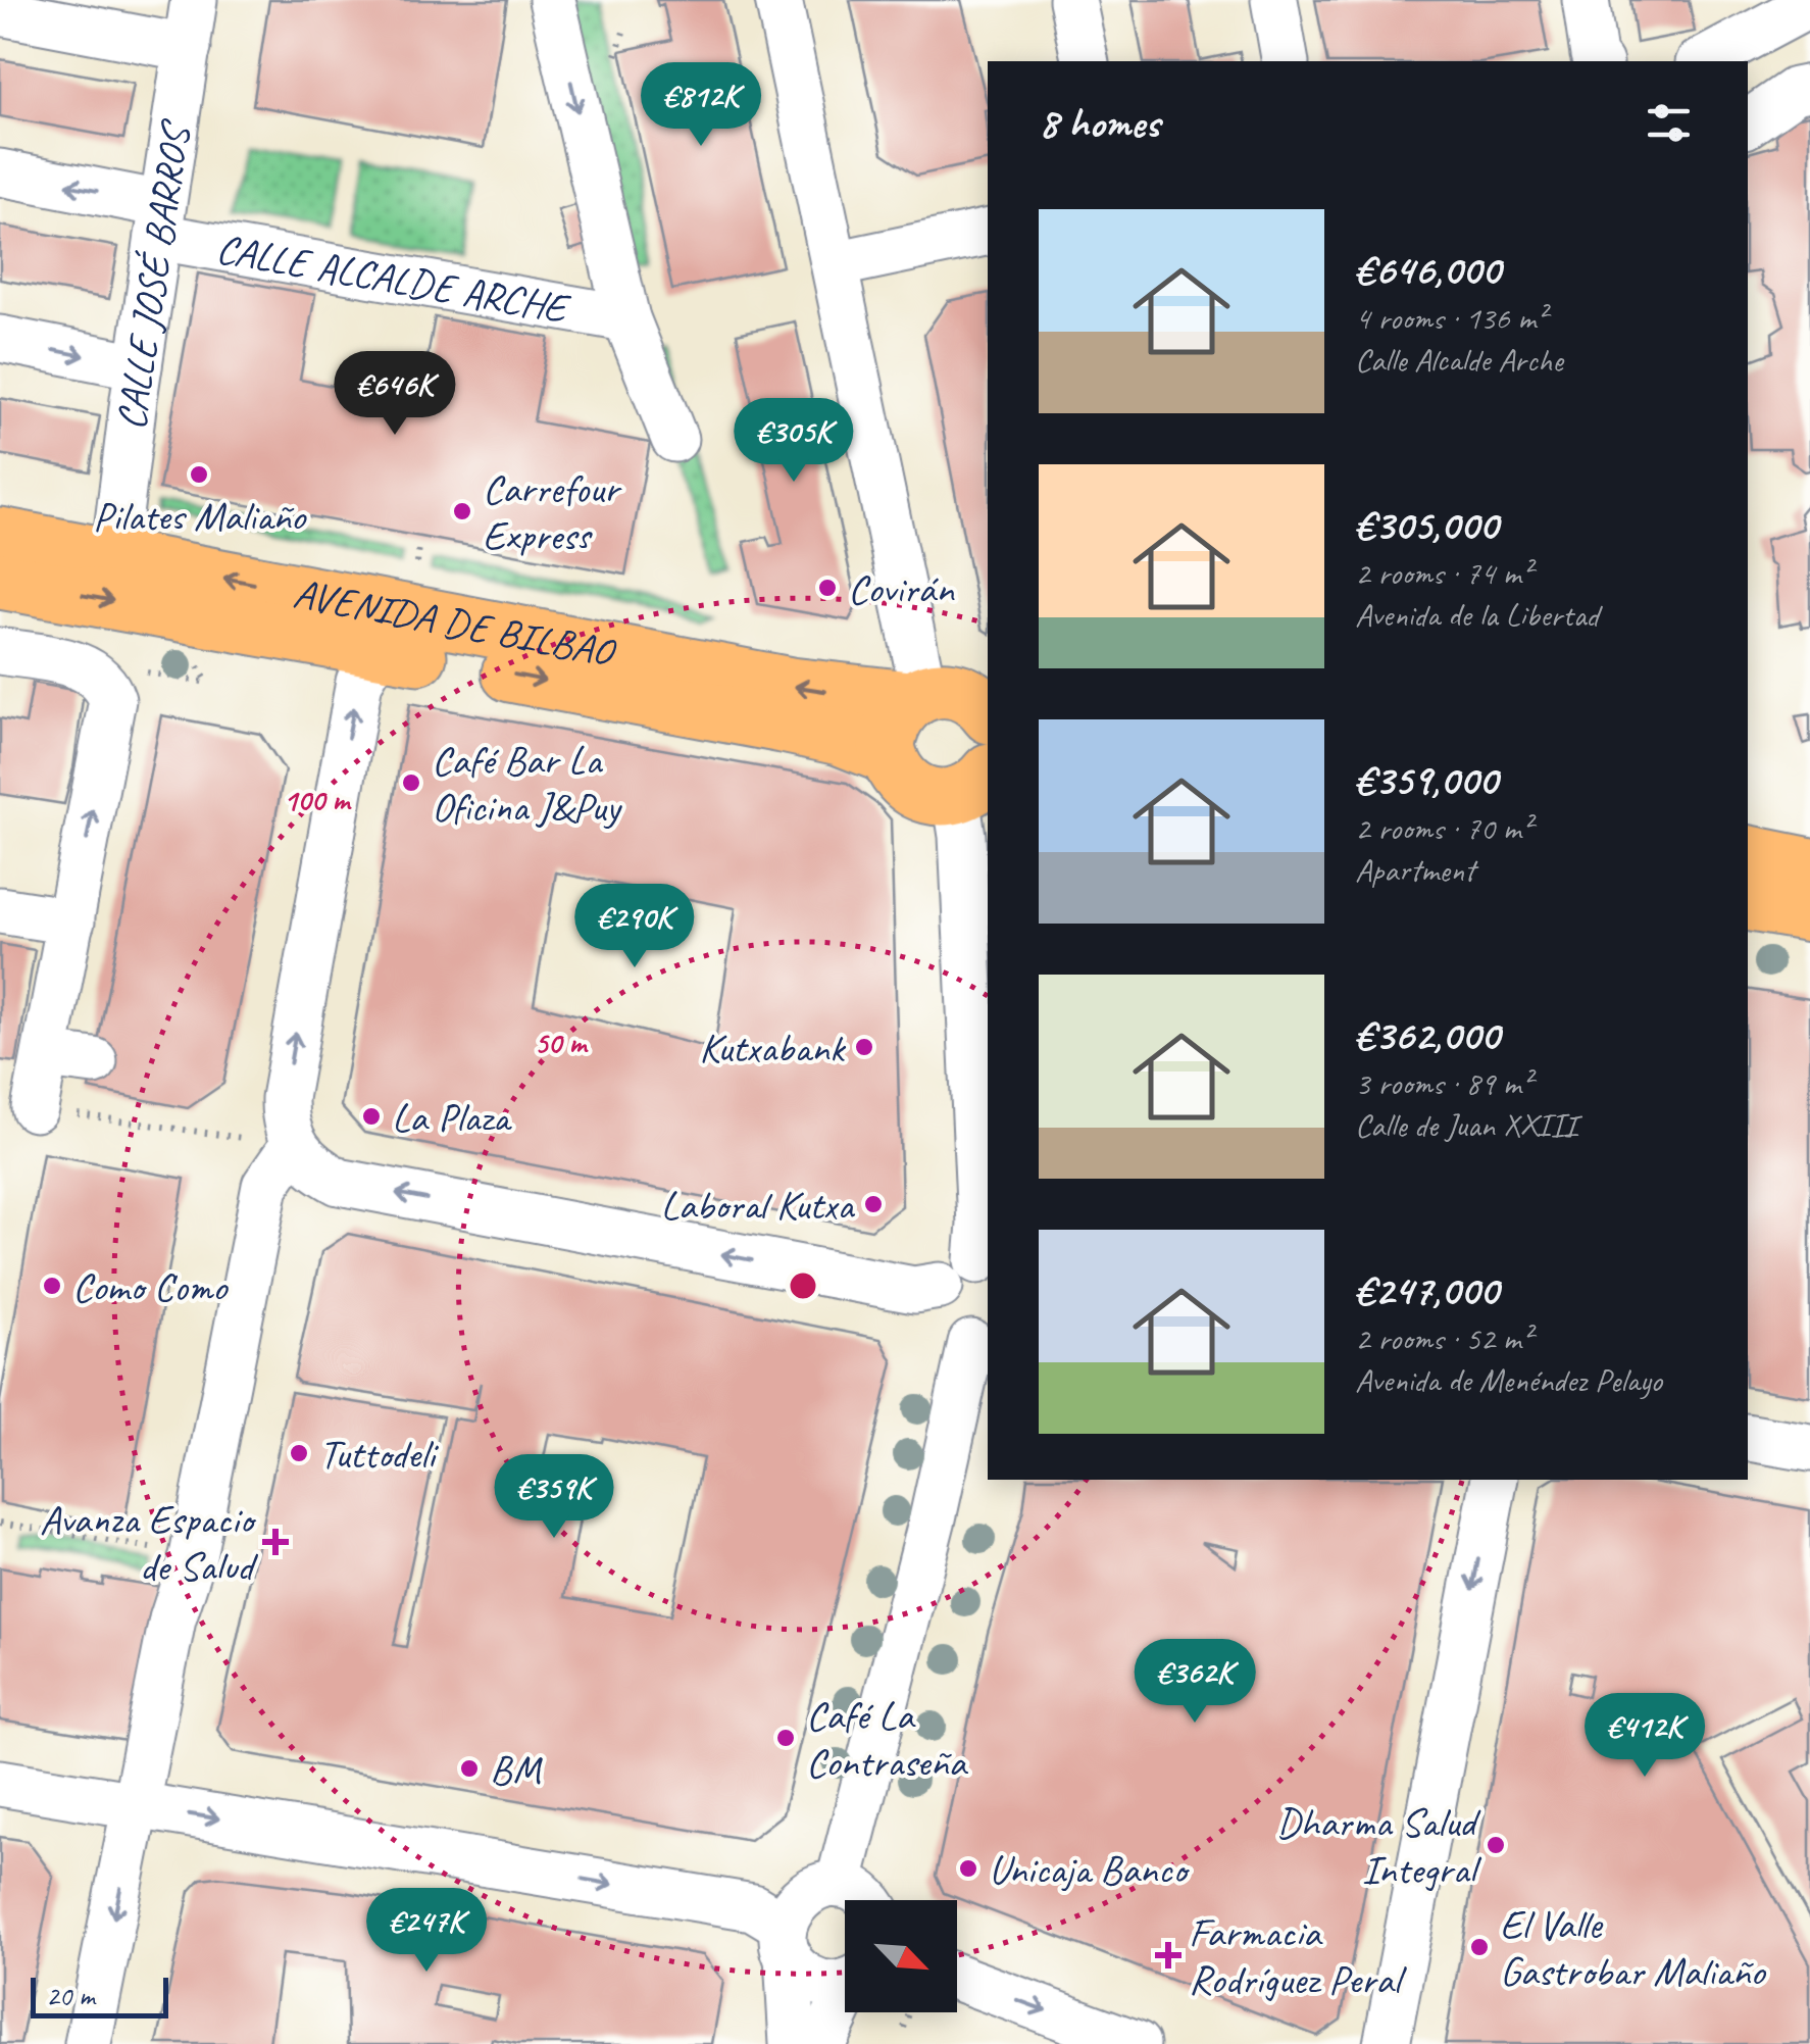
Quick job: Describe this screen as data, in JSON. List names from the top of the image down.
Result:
{
  "streets": {
    "main road": ["AVENIDA DE BILBAO"],
    "street": ["CALLE JOSÉ BARROS", "CALLE ALCALDE ARCHE"]
  },
  "crossings": [
    ["CALLE JOSÉ BARROS", "CALLE ALCALDE ARCHE"],
    ["CALLE JOSÉ BARROS", "AVENIDA DE BILBAO"]
  ],
  "places": {
    "other": [
      "Pilates Maliaño",
      "Carrefour Express",
      "Covirán",
      "Café Bar La Oficina J&Puy",
      "Kutxabank",
      "La Plaza",
      "Laboral Kutxa",
      "Como Como",
      "Tuttodeli",
      "Café La Contraseña",
      "BM",
      "Dharma Salud Integral",
      "Unicaja Banco",
      "El Valle Gastrobar Maliaño"
    ],
    "health": ["Avanza Espacio de Salud", "Farmacia Rodríguez Peral"]
  },
  "scale_bar": "20 m",
  "north": "bottom right",
  "page": {
    "heading": "8 homes",
    "price": [
      "€812K",
      "€646K",
      "€305K",
      "€290K",
      "€359K",
      "€362K",
      "€412K",
      "€247K"
    ],
    "list": [
      {
        "name": "€646,000",
        "note": "4 rooms · 136 m² · Calle Alcalde Arche"
      },
      {
        "name": "€305,000",
        "note": "2 rooms · 74 m² · Avenida de la Libertad"
      },
      {
        "name": "€359,000",
        "note": "2 rooms · 70 m² · Apartment"
      },
      {
        "name": "€362,000",
        "note": "3 rooms · 89 m² · Calle de Juan XXIII"
      },
      {
        "name": "€247,000",
        "note": "2 rooms · 52 m² · Avenida de Menéndez Pelayo"
      }
    ],
    "scale": "20 m"
  },
  "rings": ["100 m", "50 m"]
}
